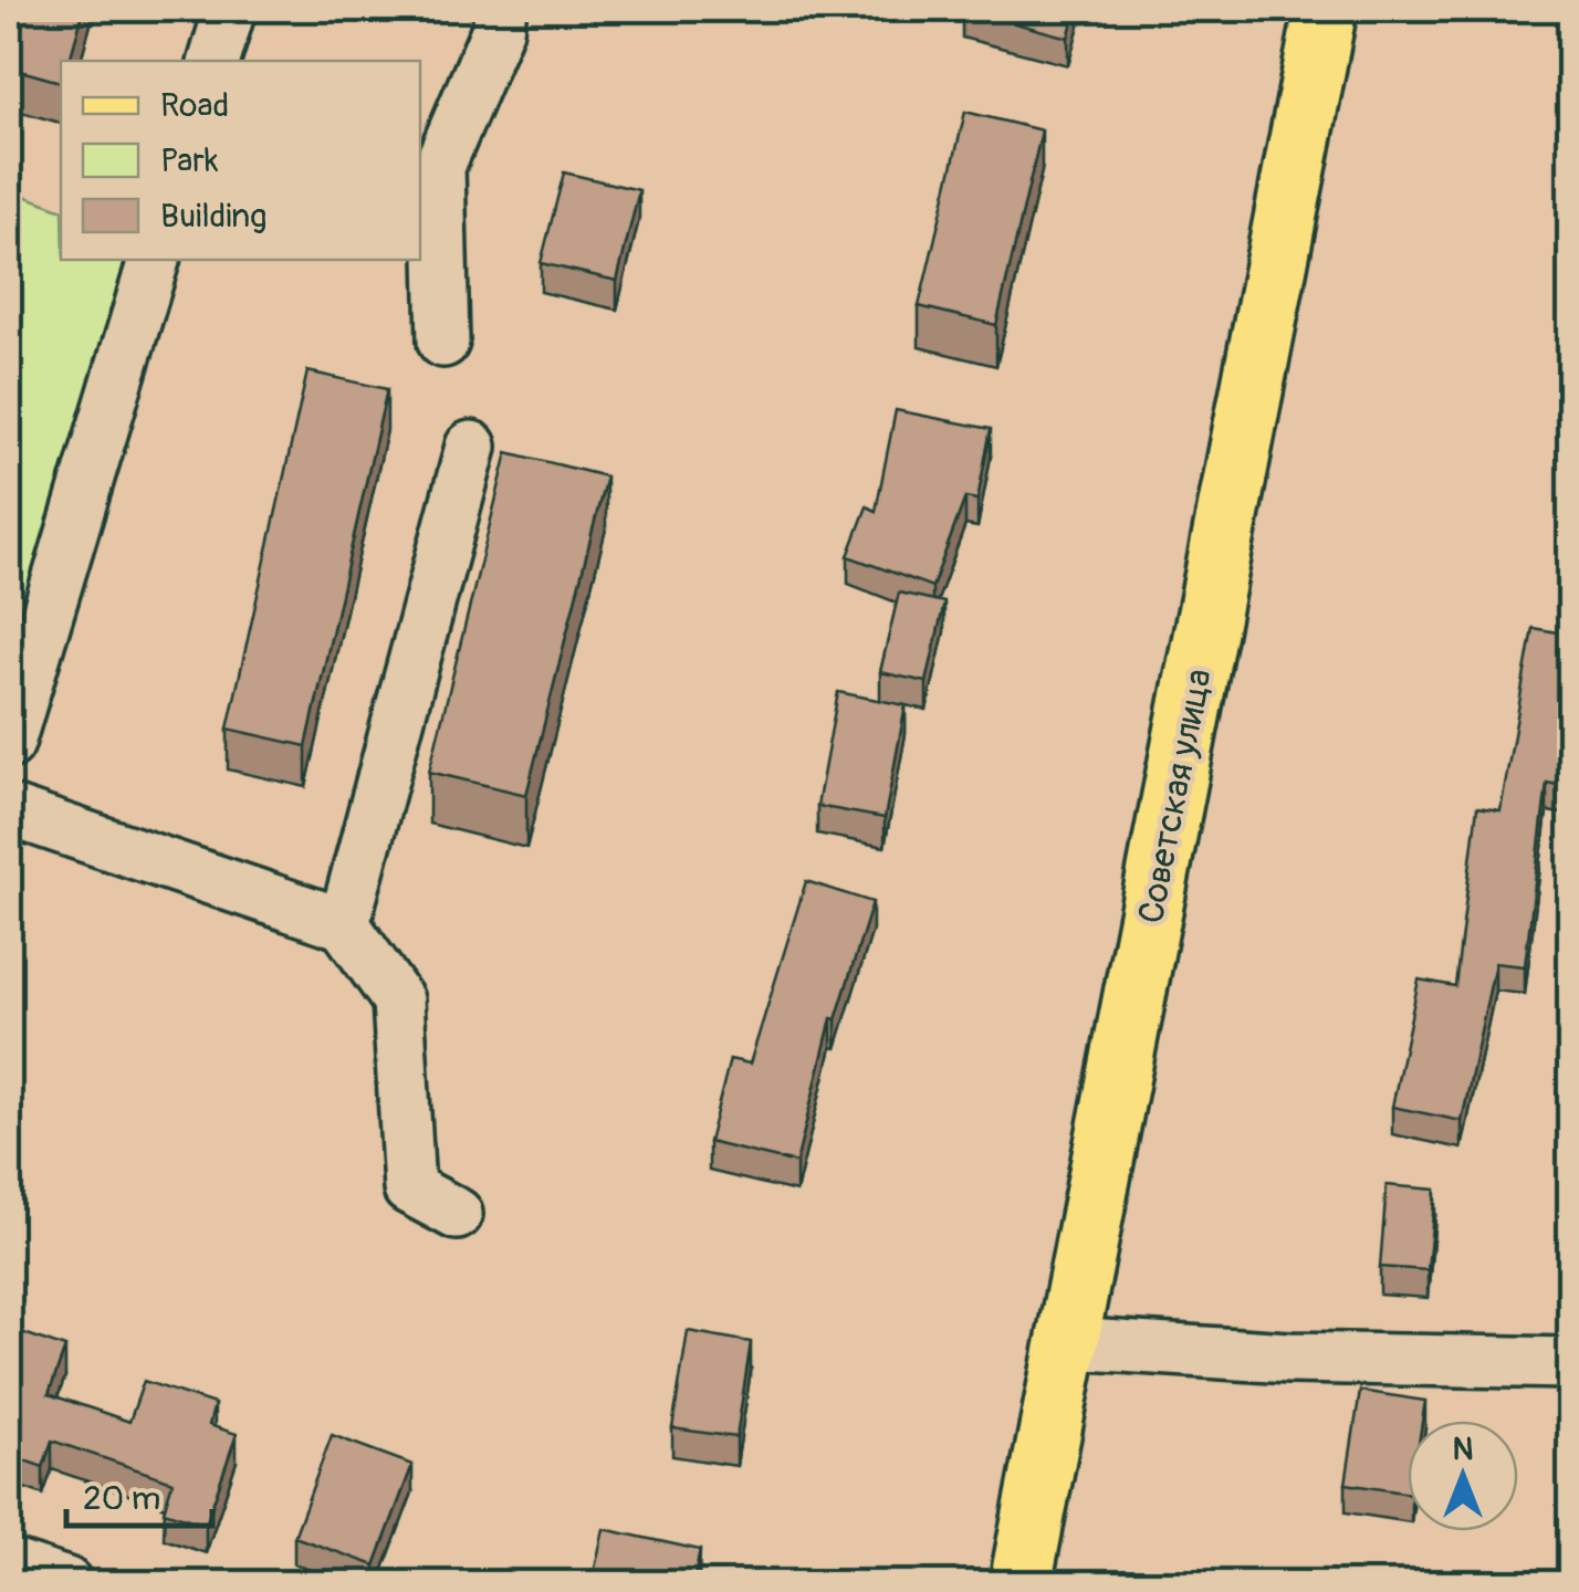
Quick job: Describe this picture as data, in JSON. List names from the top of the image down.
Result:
{
  "streets": {
    "main road": ["Советская улица"]
  },
  "legend": ["Road", "Park", "Building"],
  "scale_bar": "20 m",
  "north": "top"
}
